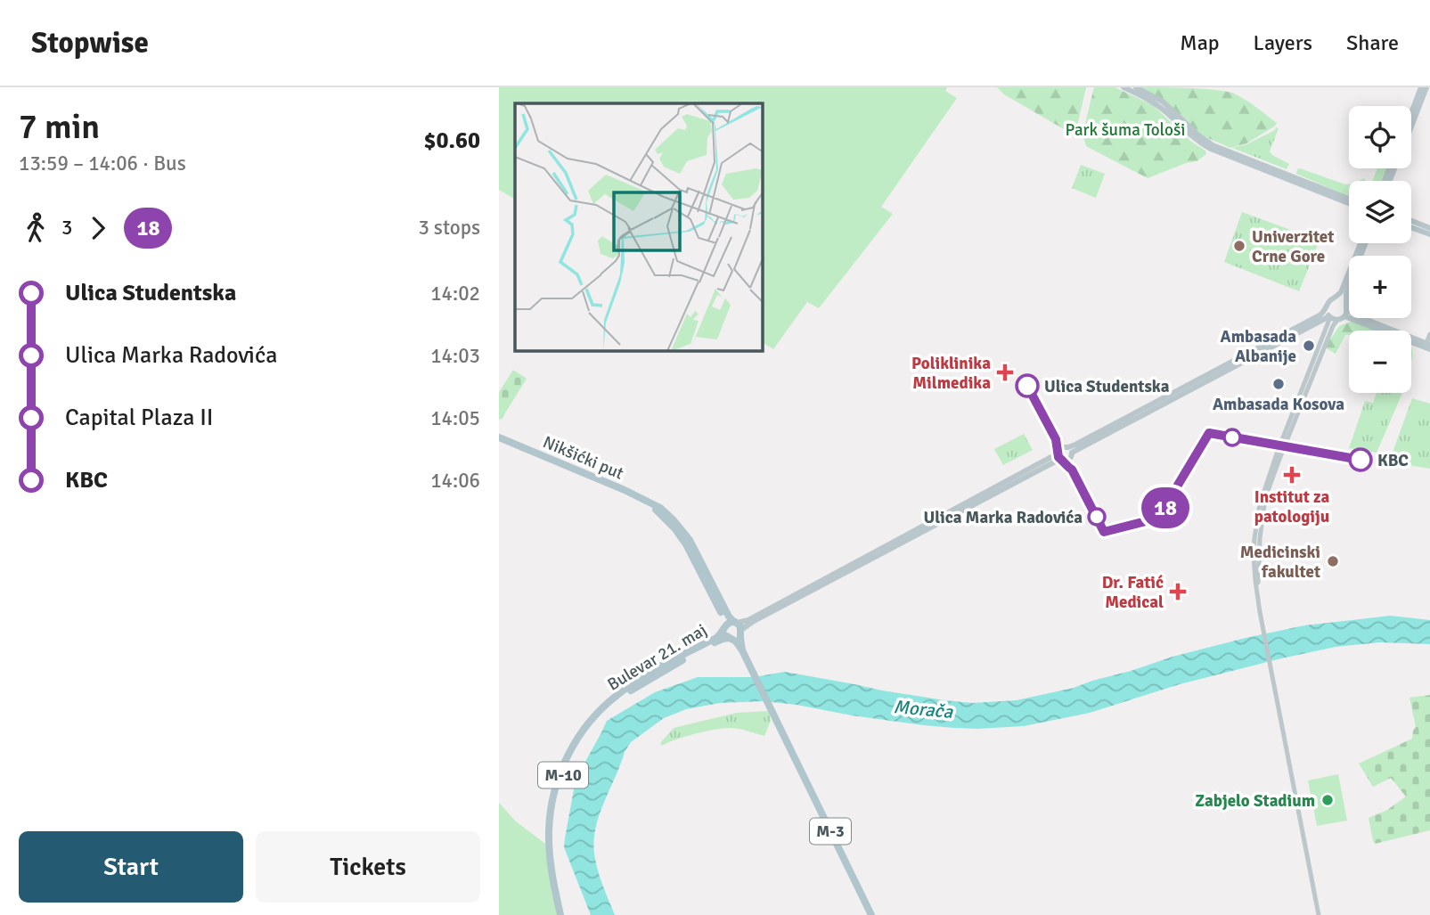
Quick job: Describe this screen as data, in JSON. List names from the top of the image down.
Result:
{
  "streets": {
    "main road": [
      "Nikšićki put",
      "Bulevar 21. maj",
      "M-10",
      "M-3"
    ]
  },
  "crossings": [
    ["Nikšićki put", "Bulevar 21. maj"],
    ["Nikšićki put", "M-3"],
    ["Bulevar 21. maj", "M-3"]
  ],
  "water": ["Morača"],
  "parks": ["Park šuma Tološi"],
  "places": {
    "other": [
      "Univerzitet Crne Gore",
      "Ambasada Albanije",
      "Ambasada Kosova",
      "Ulica Studentska",
      "KBC",
      "Ulica Marka Radovića",
      "Medicinski fakultet",
      "Zabjelo Stadium"
    ],
    "health": ["Poliklinika Milmedika", "Institut za patologiju", "Dr. Fatić Medical"]
  },
  "lines": ["bus line 18"],
  "page": {
    "header": "Stopwise",
    "nav": ["Map", "Layers", "Share"],
    "heading": ["7 min", "13:59 – 14:06 · Bus", "$0.60"],
    "on_map": "18",
    "map_buttons": ["+", "−"],
    "legs": ["3", "18", "3 stops"],
    "list": [
      {
        "name": "Ulica Studentska",
        "value": "14:02"
      },
      {
        "name": "Ulica Marka Radovića",
        "value": "14:03"
      },
      {
        "name": "Capital Plaza II",
        "value": "14:05"
      },
      {
        "name": "KBC",
        "value": "14:06"
      }
    ],
    "buttons": ["Start", "Tickets"]
  }
}
